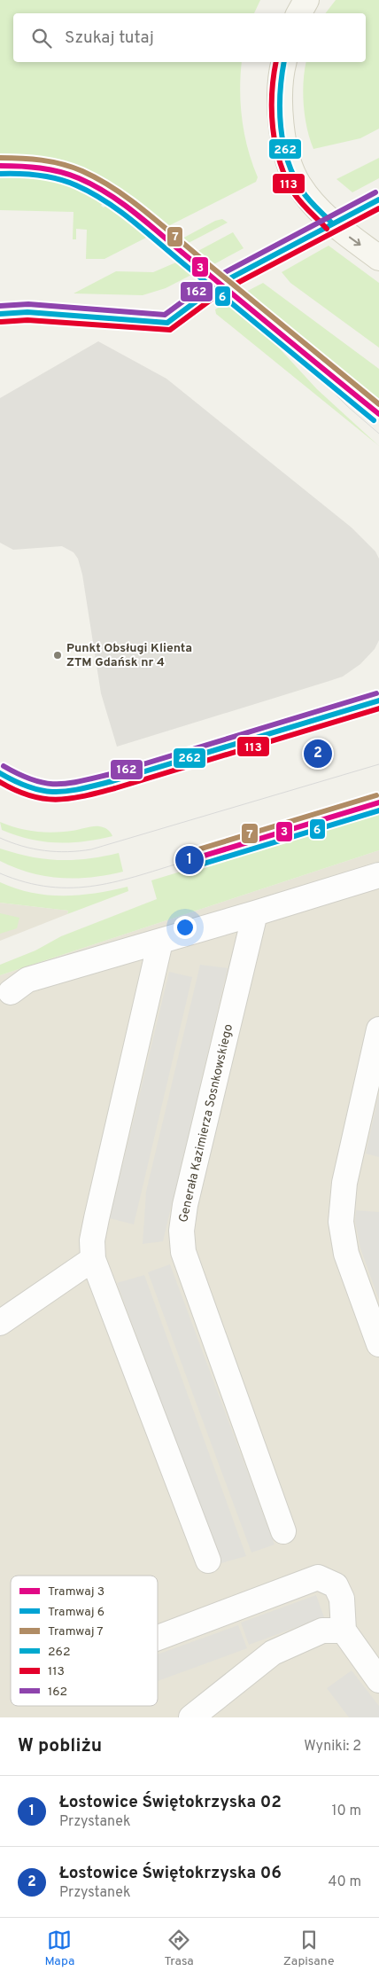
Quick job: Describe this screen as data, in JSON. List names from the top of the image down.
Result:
{
  "streets": {
    "street": ["Generała Kazimierza Sosnkowskiego"]
  },
  "places": ["Punkt Obsługi Klienta ZTM Gdańsk nr 4"],
  "lines": [
    "transit line 262",
    "transit line 113",
    "tram line 7",
    "tram line 3",
    "tram line 6",
    "transit line 162"
  ],
  "legend": [
    "Tramwaj 3",
    "Tramwaj 6",
    "Tramwaj 7",
    "262",
    "113",
    "162"
  ],
  "page": {
    "search": "Szukaj tutaj",
    "pins": ["2", "1"],
    "heading": ["W pobliżu", "Wyniki: 2"],
    "list": [
      {
        "mark": "1",
        "name": "Łostowice Świętokrzyska 02",
        "note": "Przystanek",
        "value": "10 m"
      },
      {
        "mark": "2",
        "name": "Łostowice Świętokrzyska 06",
        "note": "Przystanek",
        "value": "40 m"
      }
    ],
    "nav": ["Mapa", "Trasa", "Zapisane"]
  }
}
